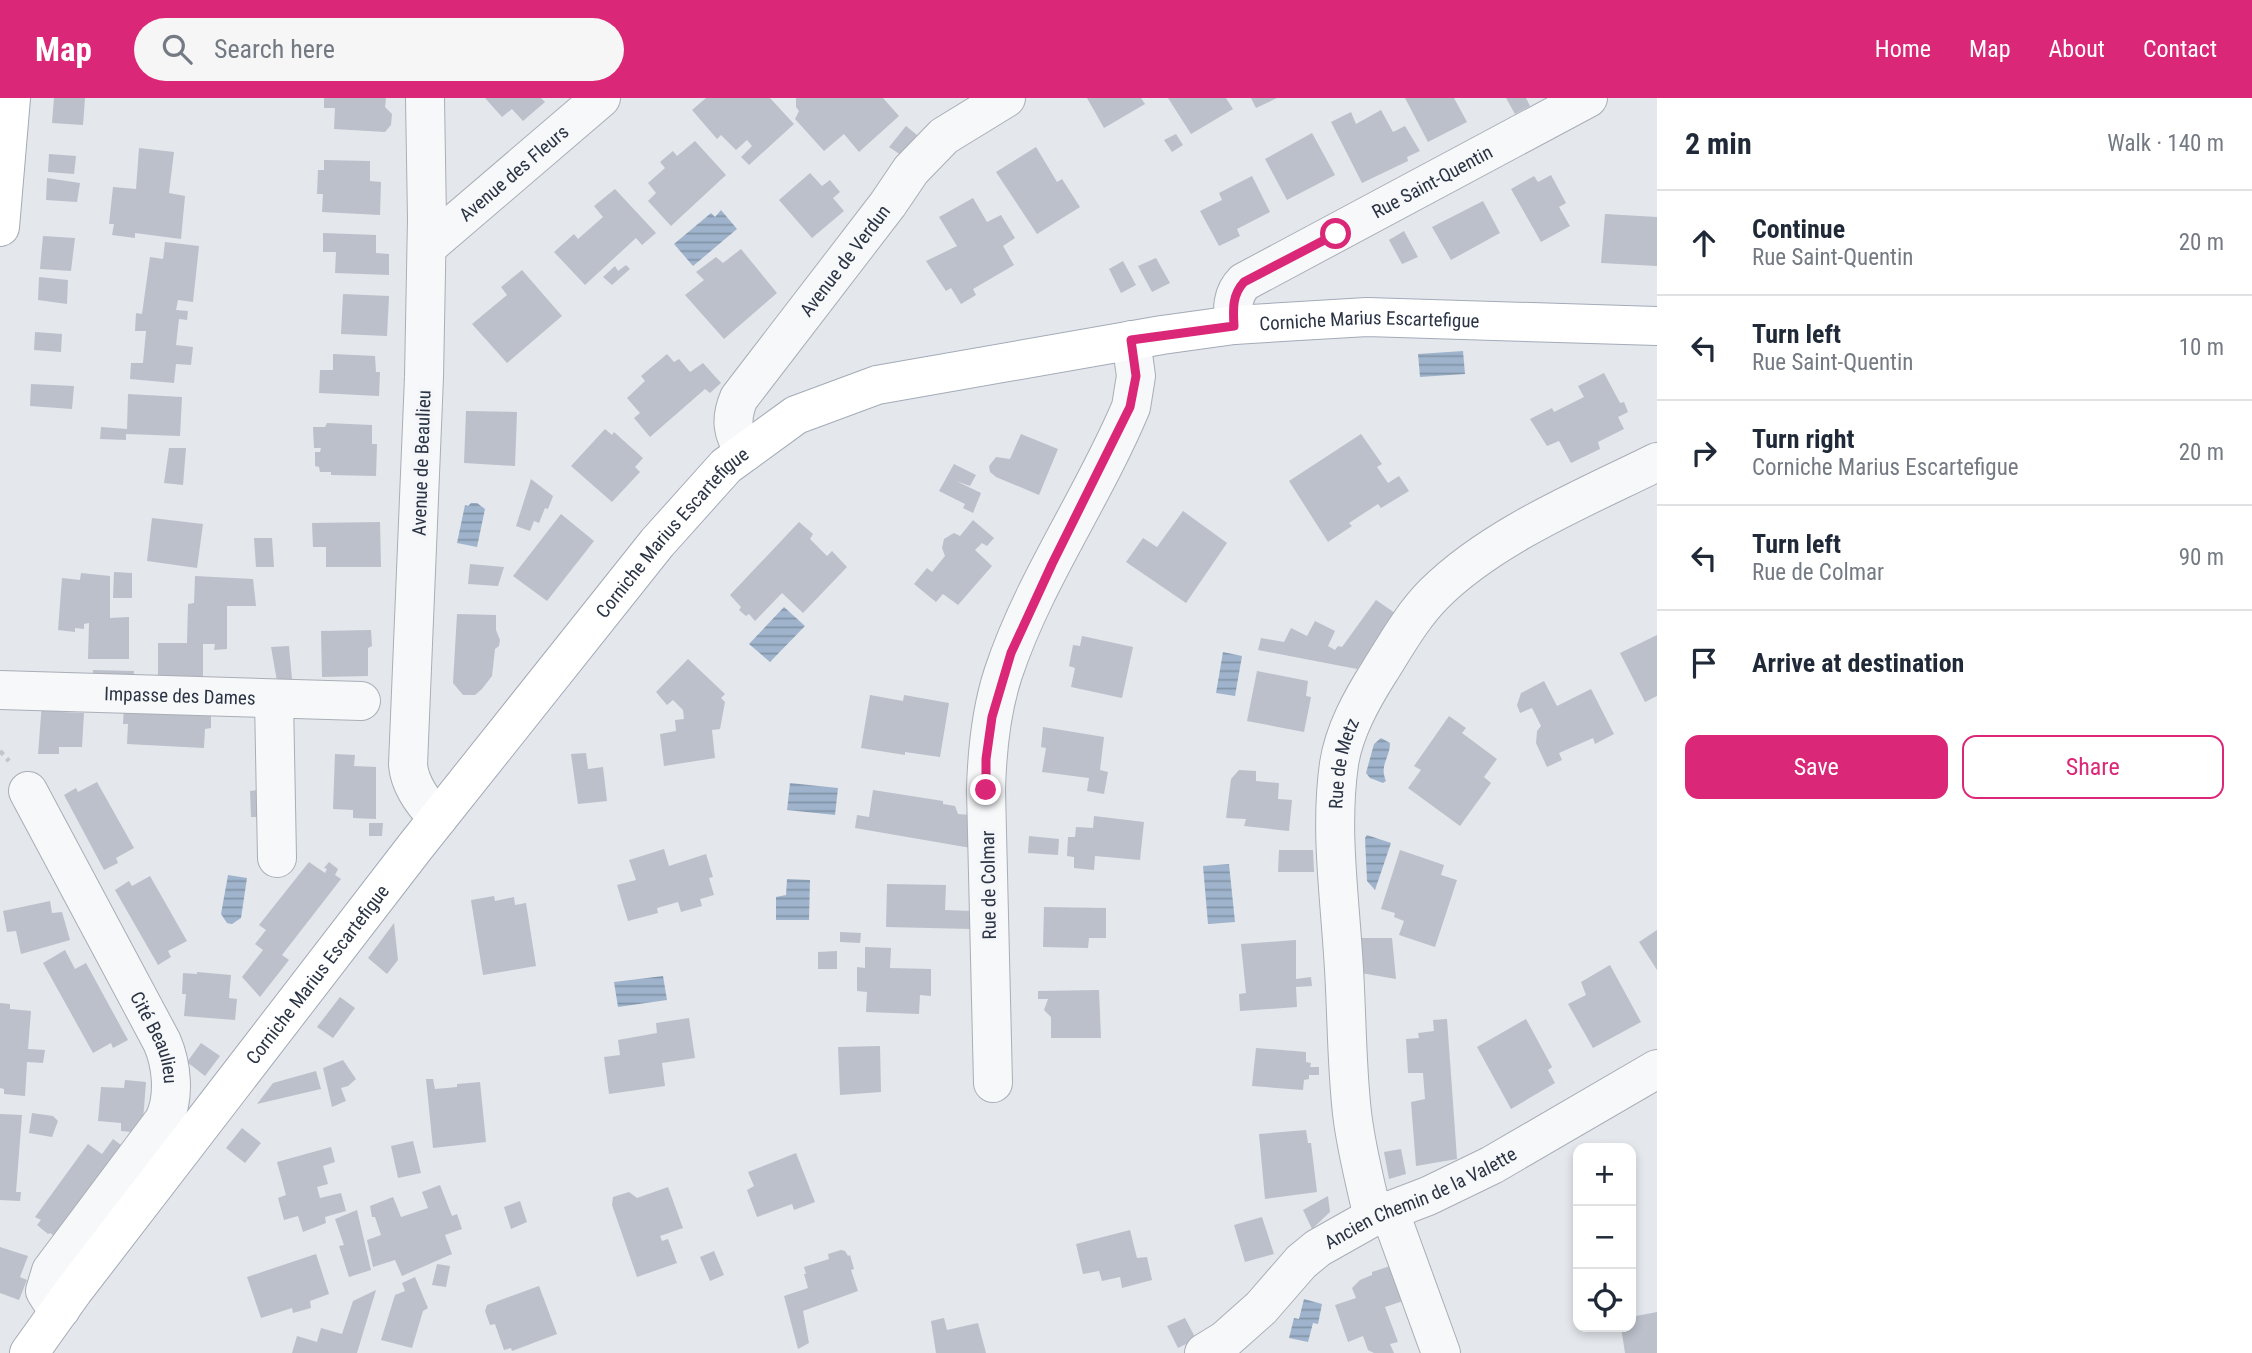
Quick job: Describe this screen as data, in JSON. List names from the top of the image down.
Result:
{
  "streets": {
    "main road": ["Corniche Marius Escartefigue"],
    "street": [
      "Avenue des Fleurs",
      "Rue Saint-Quentin",
      "Avenue de Verdun",
      "Avenue de Beaulieu",
      "Impasse des Dames",
      "Rue de Metz",
      "Rue de Colmar",
      "Cité Beaulieu",
      "Ancien Chemin de la Valette"
    ]
  },
  "crossings": [
    ["Avenue des Fleurs", "Avenue de Beaulieu"],
    ["Rue Saint-Quentin", "Corniche Marius Escartefigue"],
    ["Avenue de Verdun", "Corniche Marius Escartefigue"],
    ["Corniche Marius Escartefigue", "Avenue de Beaulieu"],
    ["Corniche Marius Escartefigue", "Rue de Colmar"],
    ["Corniche Marius Escartefigue", "Cité Beaulieu"],
    ["Rue de Metz", "Ancien Chemin de la Valette"]
  ],
  "page": {
    "header": "Map",
    "search": "Search here",
    "nav": [
      "Home",
      "Map",
      "About",
      "Contact"
    ],
    "heading": ["2 min", "Walk · 140 m"],
    "list": [
      ["Continue", "Rue Saint-Quentin", "20 m"],
      ["Turn left", "Rue Saint-Quentin", "10 m"],
      ["Turn right", "Corniche Marius Escartefigue", "20 m"],
      ["Turn left", "Rue de Colmar", "90 m"],
      "Arrive at destination"
    ],
    "buttons": ["Save", "Share"],
    "map_buttons": ["+", "−"]
  }
}
